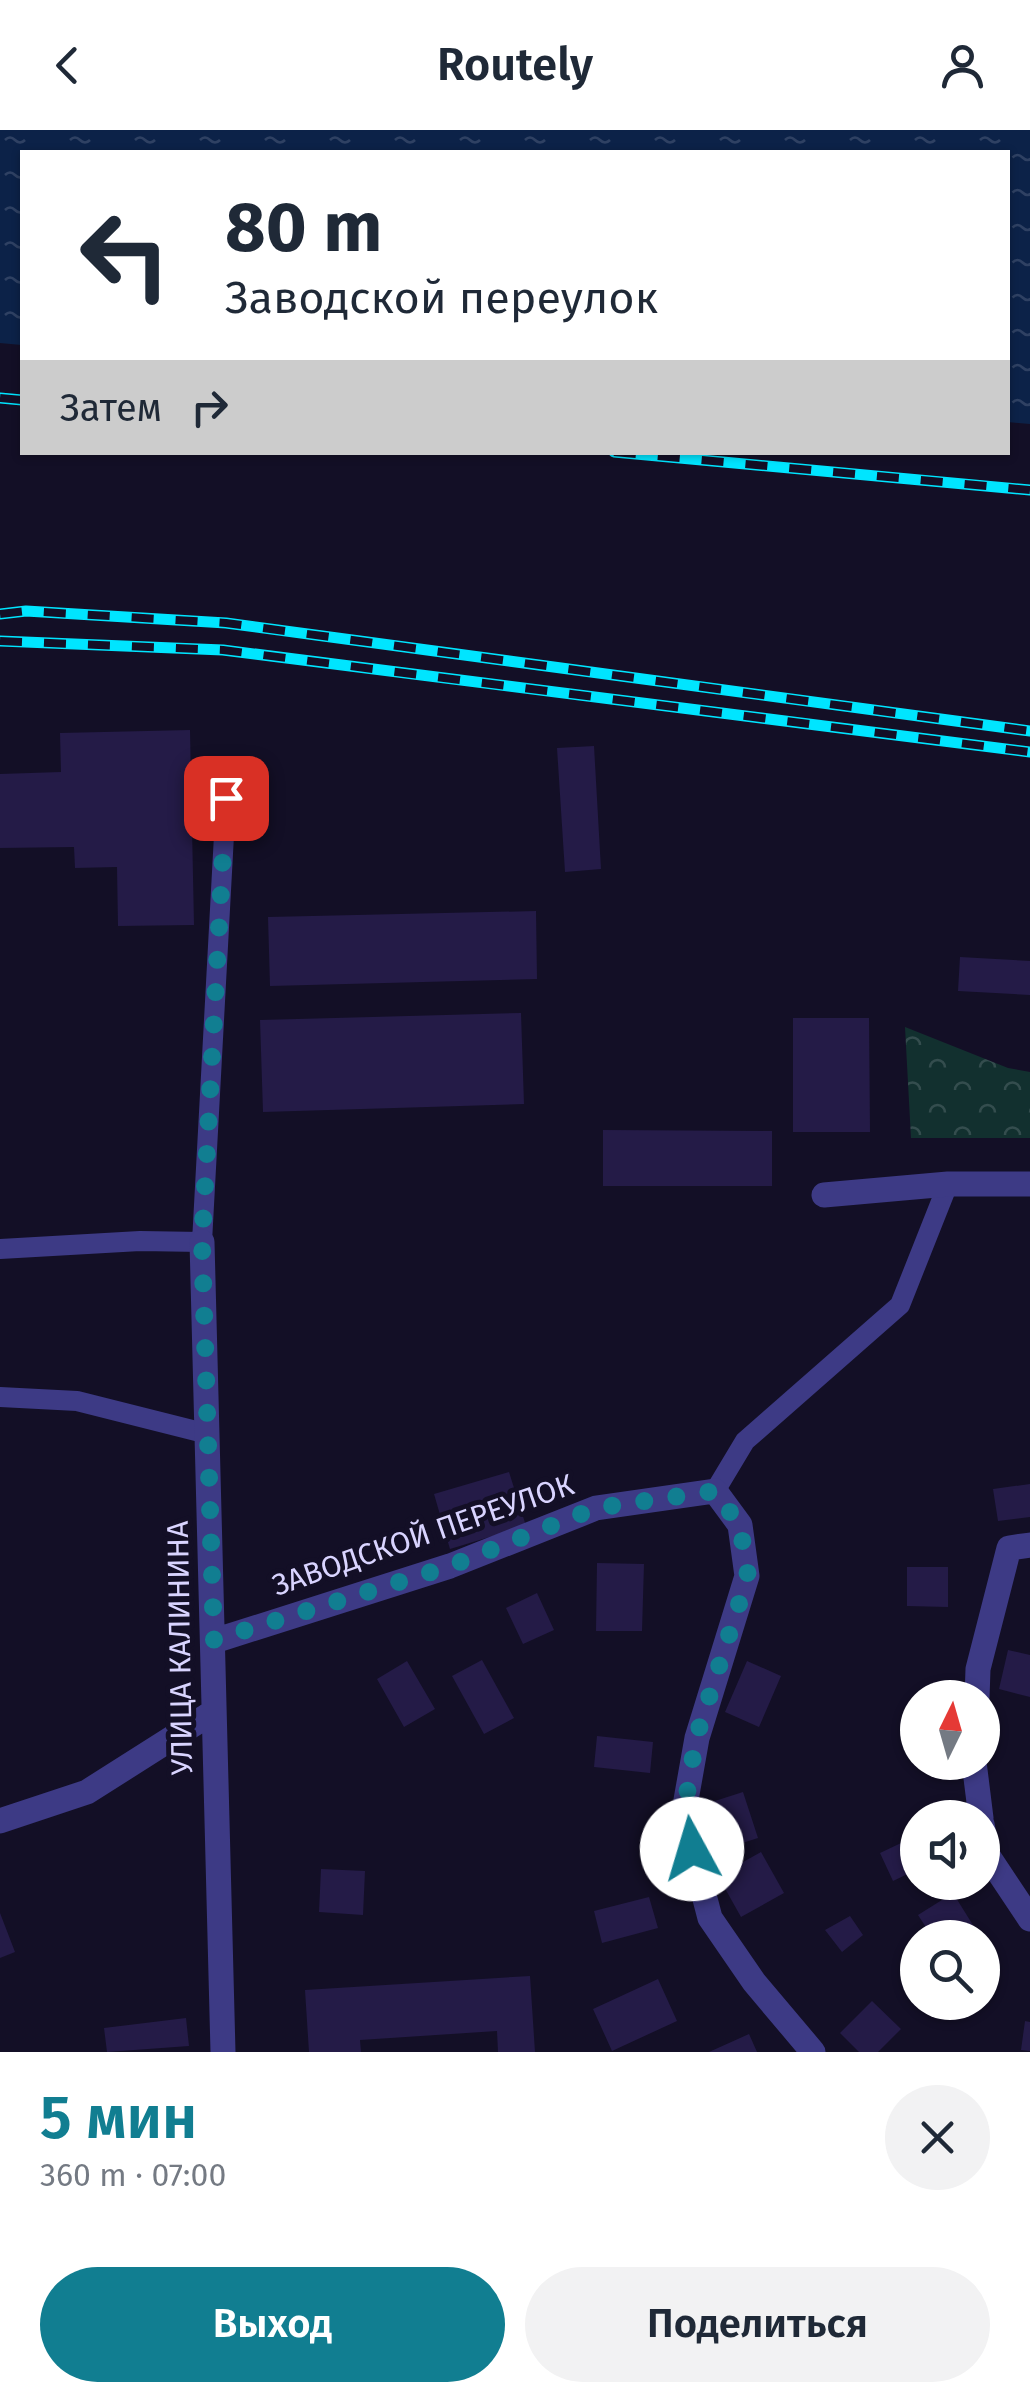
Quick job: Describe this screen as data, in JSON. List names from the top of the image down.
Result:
{
  "streets": {
    "street": ["ЗАВОДСКОЙ ПЕРЕУЛОК", "УЛИЦА КАЛИНИНА"]
  },
  "crossings": [
    ["ЗАВОДСКОЙ ПЕРЕУЛОК", "УЛИЦА КАЛИНИНА"]
  ],
  "north": "top",
  "page": {
    "header": "Routely",
    "turn": ["80 m", "Заводской переулок"],
    "then": "Затем",
    "heading": ["5 мин", "360 m · 07:00"],
    "buttons": ["Выход", "Поделиться"]
  }
}
